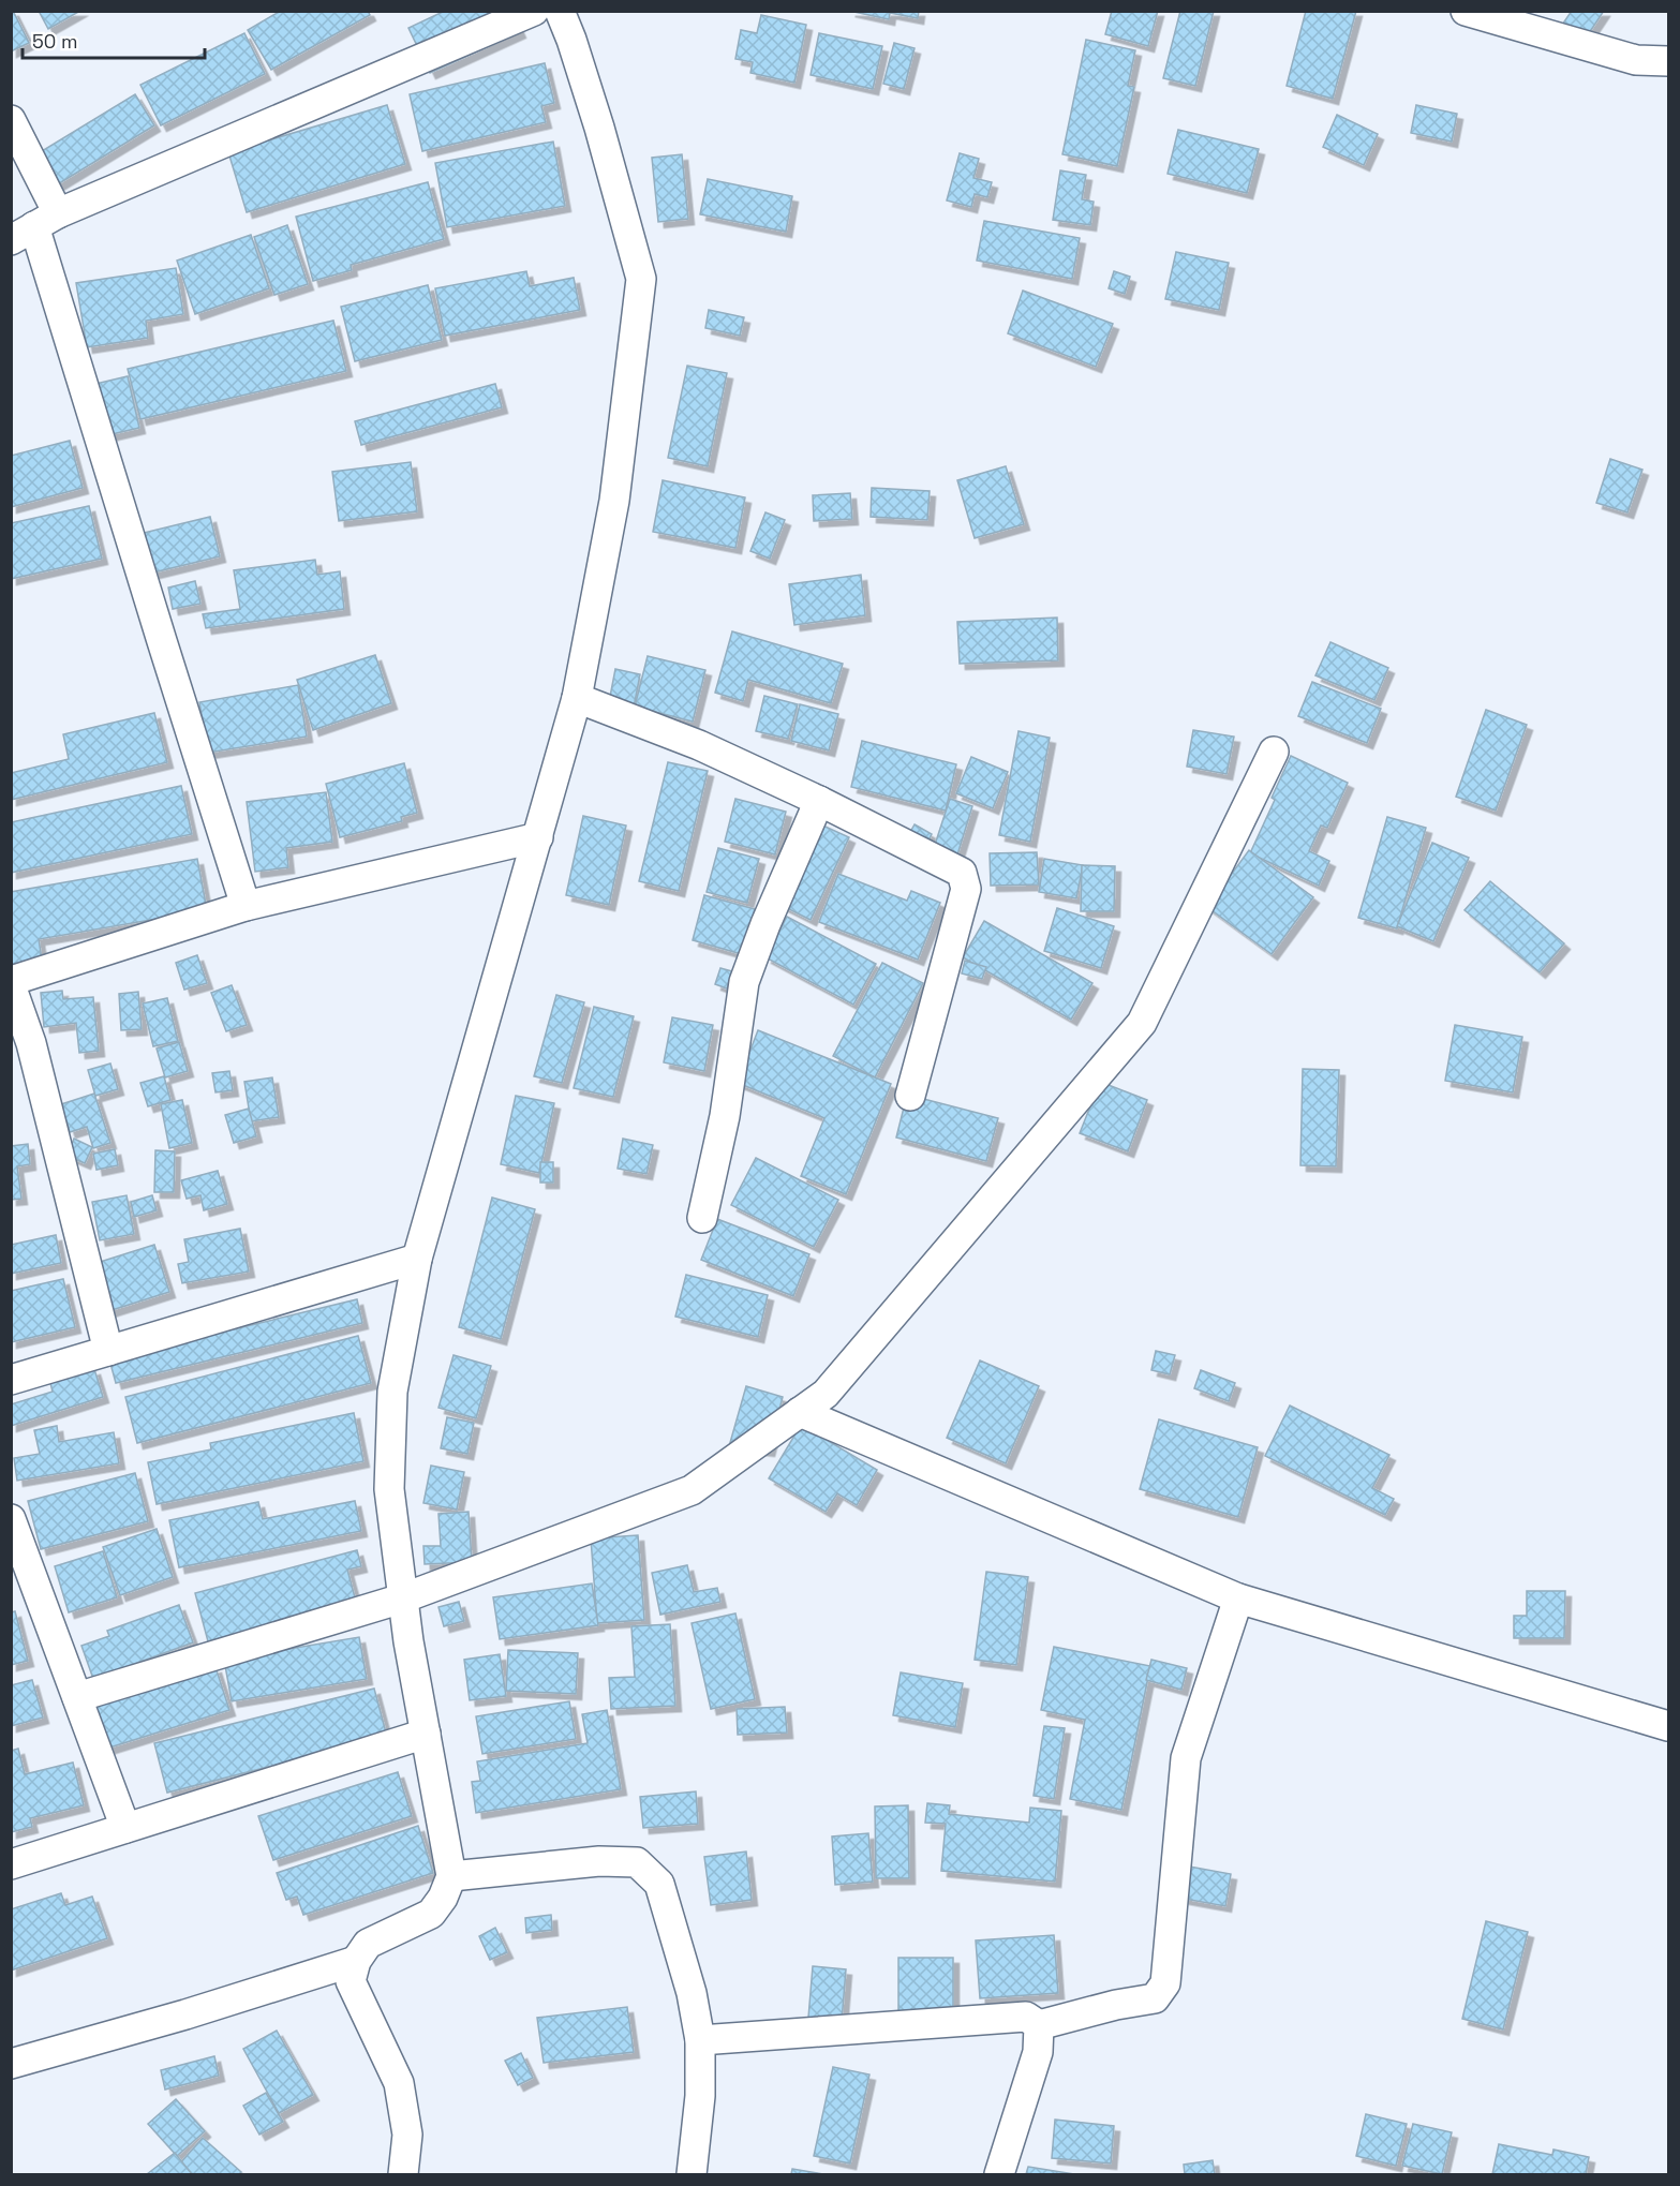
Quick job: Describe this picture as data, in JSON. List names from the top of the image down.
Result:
{
  "scale_bar": "50 m"
}
